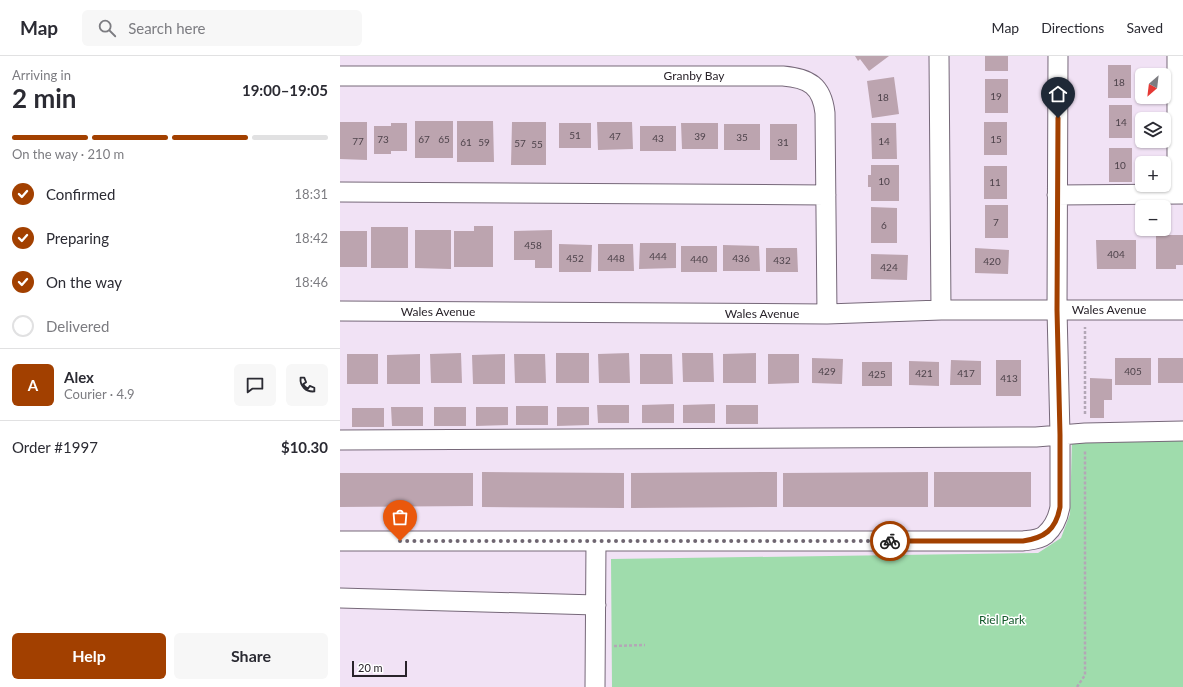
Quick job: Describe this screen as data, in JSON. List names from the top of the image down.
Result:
{
  "streets": {
    "street": ["Granby Bay", "Wales Avenue"]
  },
  "crossings": [
    ["Granby Bay", "Wales Avenue"]
  ],
  "parks": ["Riel Park"],
  "house_numbers": [
    "18",
    "19",
    "18",
    "14",
    "51",
    "47",
    "39",
    "35",
    "43",
    "73",
    "67",
    "65",
    "15",
    "77",
    "14",
    "61",
    "59",
    "31",
    "57",
    "55",
    "10",
    "10",
    "11",
    "7",
    "6",
    "458",
    "404",
    "444",
    "452",
    "448",
    "436",
    "440",
    "432",
    "420",
    "424",
    "429",
    "405",
    "421",
    "417",
    "425",
    "413"
  ],
  "scale_bar": "20 m",
  "north": "bottom left",
  "page": {
    "header": "Map",
    "search": "Search here",
    "nav": ["Map", "Directions", "Saved"],
    "heading": ["2 min", "Arriving in", "19:00–19:05"],
    "panel": [
      "Alex",
      "Courier · 4.9",
      "Order #1997",
      "$10.30"
    ],
    "map_buttons": ["+", "−"],
    "bar": "On the way · 210 m",
    "list": [
      ["Confirmed", "18:31"],
      ["Preparing", "18:42"],
      ["On the way", "18:46"],
      "Delivered"
    ],
    "round": "A",
    "buttons": ["Help", "Share"],
    "scale": "20 m"
  }
}
